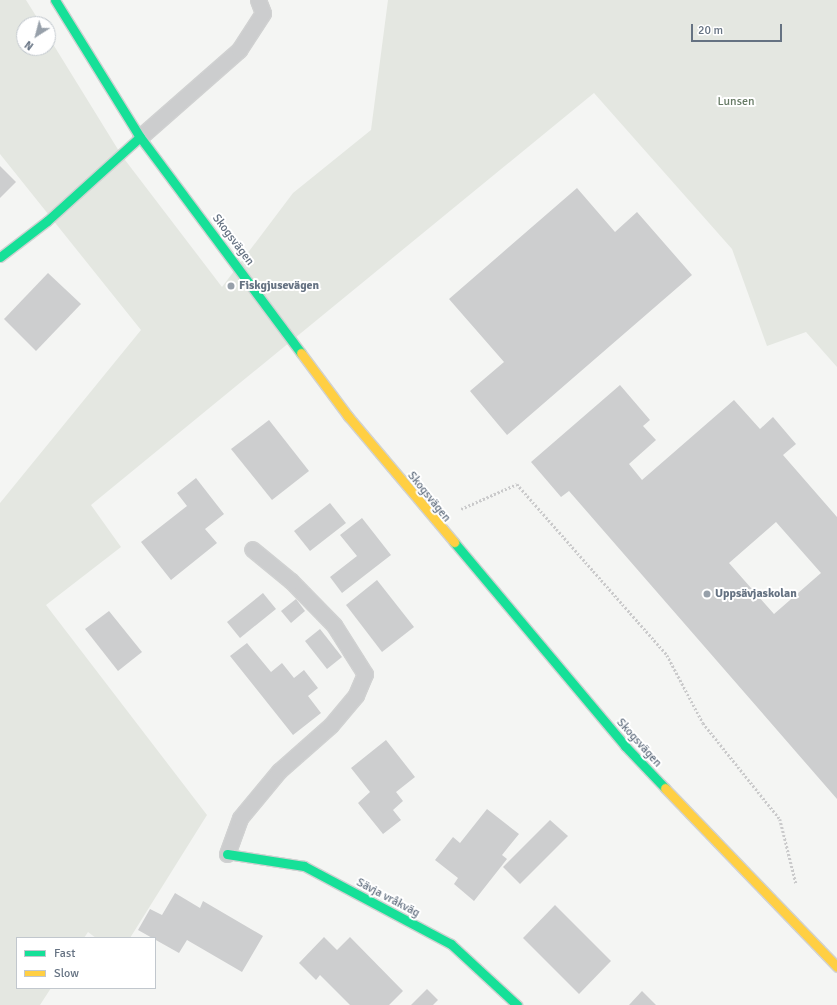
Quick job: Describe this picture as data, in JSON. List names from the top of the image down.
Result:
{
  "streets": {
    "street": ["Skogsvägen", "Sävja vråkväg"]
  },
  "parks": ["Lunsen"],
  "places": ["Fiskgjusevägen", "Uppsävjaskolan"],
  "legend": ["Fast", "Slow"],
  "scale_bar": "20 m",
  "north": "bottom left"
}
